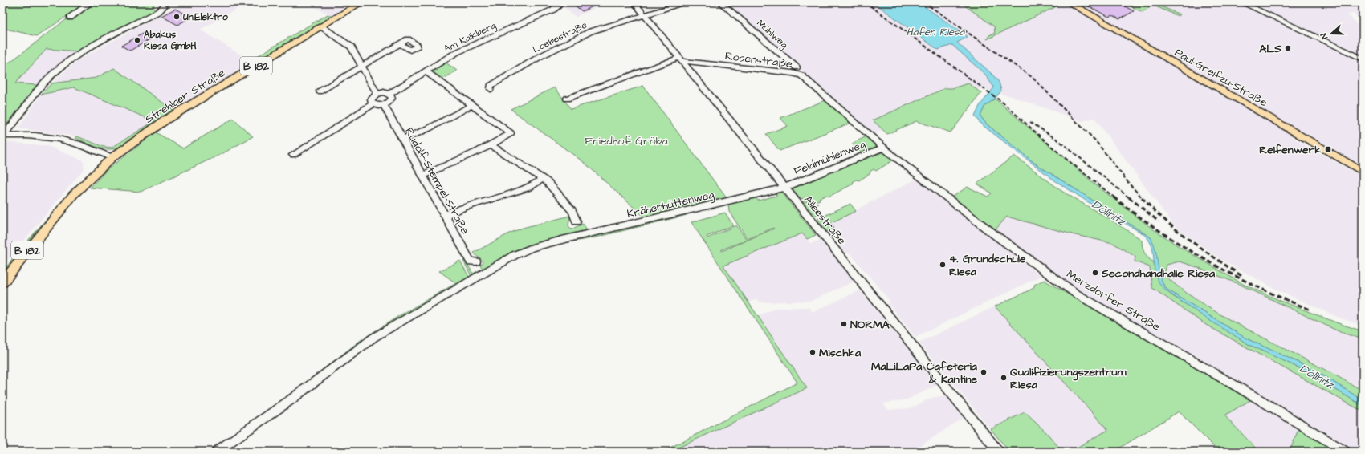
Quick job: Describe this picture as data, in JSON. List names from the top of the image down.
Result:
{
  "streets": {
    "main road": ["B 182", "Paul-Greifzu-Straße", "Strehlaer Straße"],
    "street": [
      "Mühlweg",
      "Am Kalkberg",
      "Loebestraße",
      "Rosenstraße",
      "Feldmühlenweg",
      "Rudolf-Stempel-Straße",
      "Krähenhüttenweg",
      "Alleestraße",
      "Merzdorfer Straße"
    ]
  },
  "crossings": [
    ["Am Kalkberg", "Rudolf-Stempel-Straße"],
    ["Loebestraße", "Alleestraße"],
    ["Rosenstraße", "Feldmühlenweg"],
    ["Rosenstraße", "Alleestraße"],
    ["Rosenstraße", "Merzdorfer Straße"],
    ["Feldmühlenweg", "Krähenhüttenweg"],
    ["Feldmühlenweg", "Alleestraße"],
    ["Feldmühlenweg", "Merzdorfer Straße"],
    ["Krähenhüttenweg", "Alleestraße"]
  ],
  "water": ["Hafen Riesa", "Döllnitz"],
  "parks": ["Friedhof Gröba"],
  "places": {
    "other": [
      "UniElektro",
      "Abakus Riesa GmbH",
      "ALS",
      "4. Grundschule Riesa",
      "Secondhandhalle Riesa",
      "NORMA",
      "Mischka",
      "MaLiLaPa Cafeteria & Kantine",
      "Qualifizierungszentrum Riesa"
    ],
    "transit": ["Reifenwerk"]
  },
  "north": "left"
}
